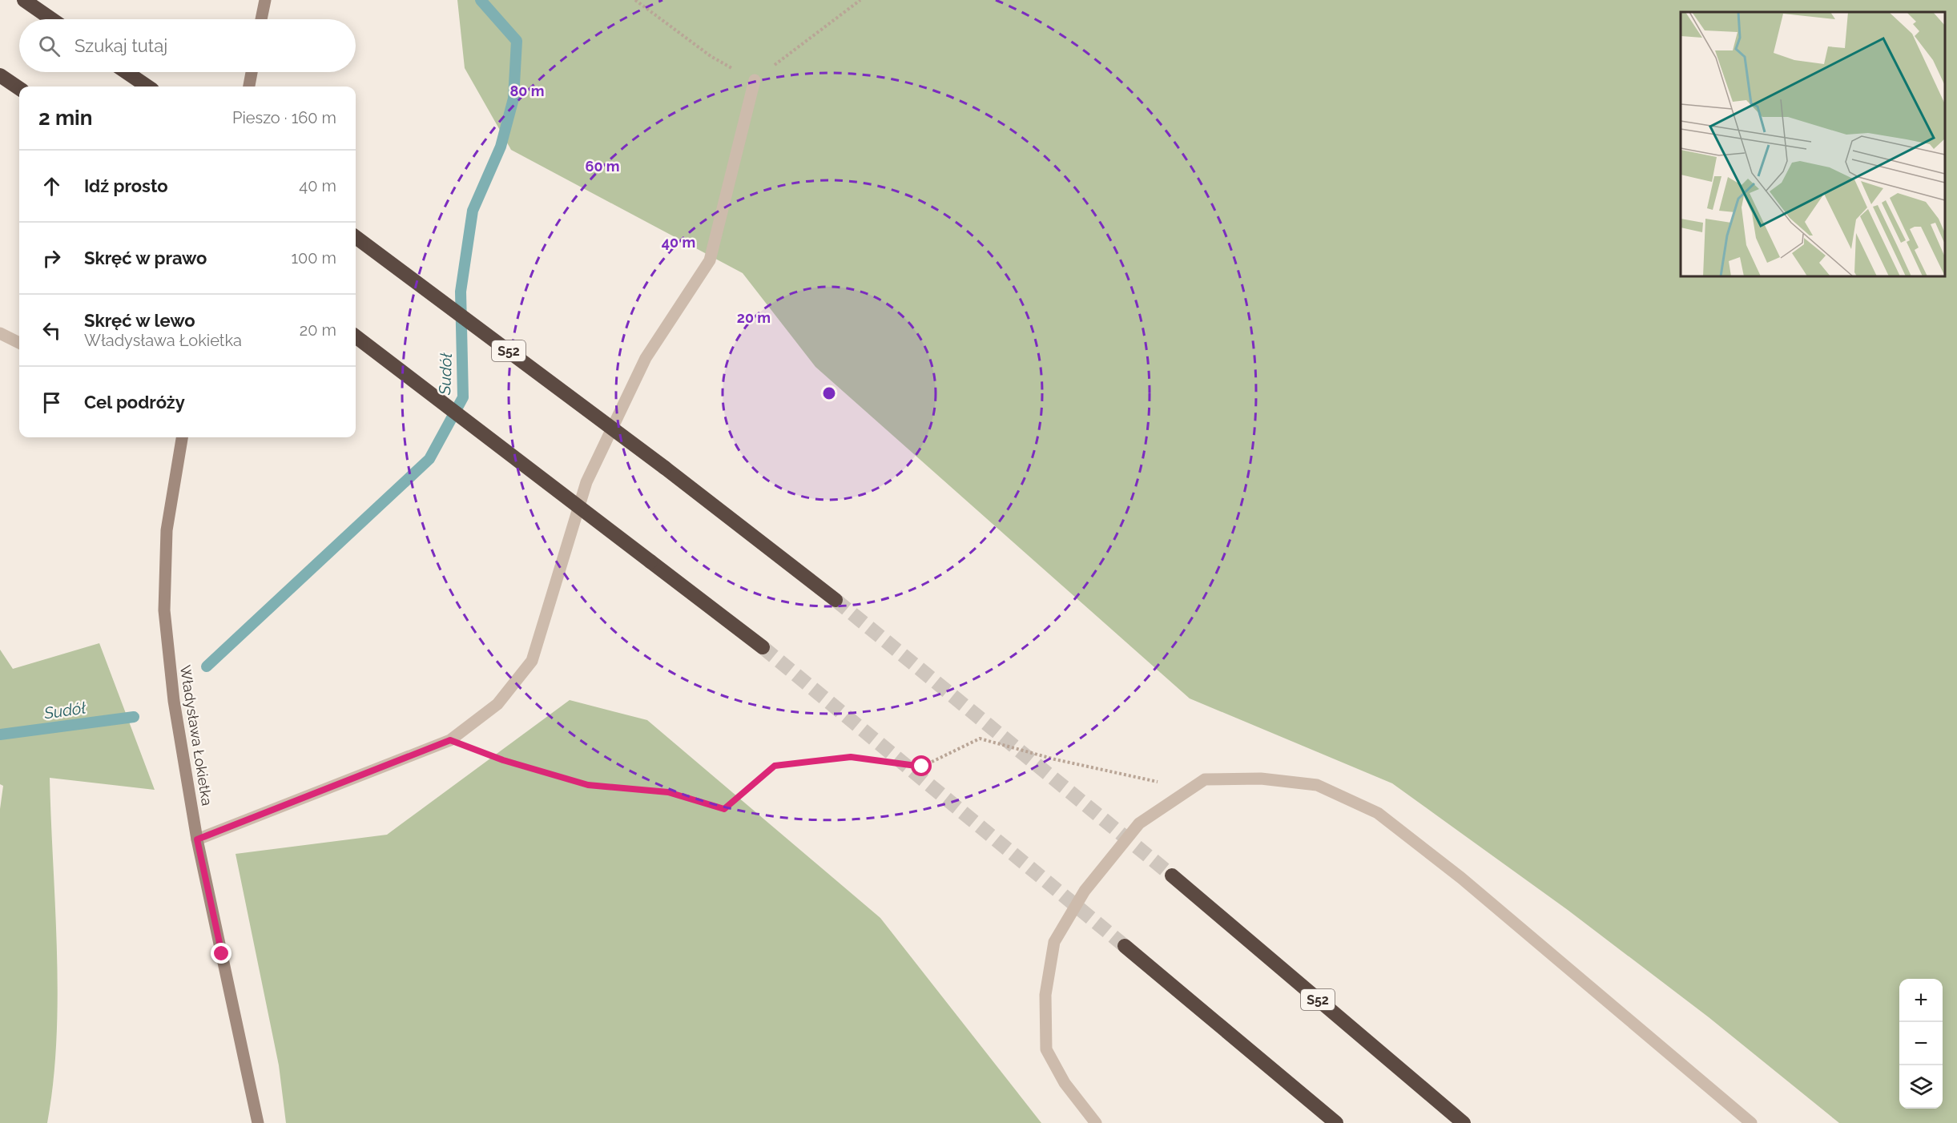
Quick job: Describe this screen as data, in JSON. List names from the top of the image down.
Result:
{
  "streets": {
    "highway": ["S52"],
    "street": ["Władysława Łokietka"]
  },
  "water": ["Sudół"],
  "page": {
    "search": "Szukaj tutaj",
    "heading": ["2 min", "Pieszo · 160 m"],
    "list": [
      ["Idź prosto", "40 m"],
      ["Skręć w prawo", "100 m"],
      ["Skręć w lewo", "Władysława Łokietka", "20 m"],
      "Cel podróży"
    ],
    "map_buttons": ["+", "−"]
  },
  "rings": [
    "80 m",
    "60 m",
    "40 m",
    "20 m"
  ]
}
